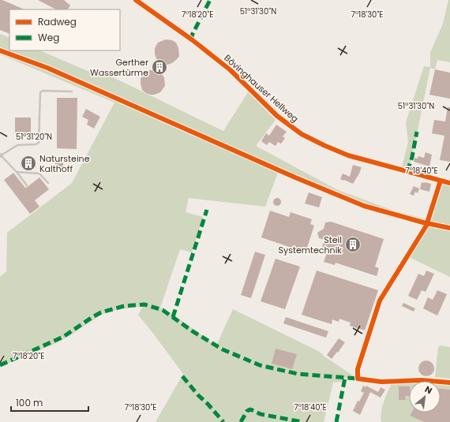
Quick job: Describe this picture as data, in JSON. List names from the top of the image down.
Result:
{
  "streets": {
    "street": ["Bövinghauser Hellweg"]
  },
  "places": {
    "building": ["Gerther Wassertürme", "Natursteine Kalthoff", "Steil Systemtechnik"]
  },
  "legend": ["Radweg", "Weg"],
  "scale_bar": "100 m",
  "north": "top right",
  "coordinates": [
    "51°31'30\"N",
    "7°18'20\"E",
    "7°18'30\"E",
    "51°31'20\"N",
    "7°18'40\"E"
  ]
}
